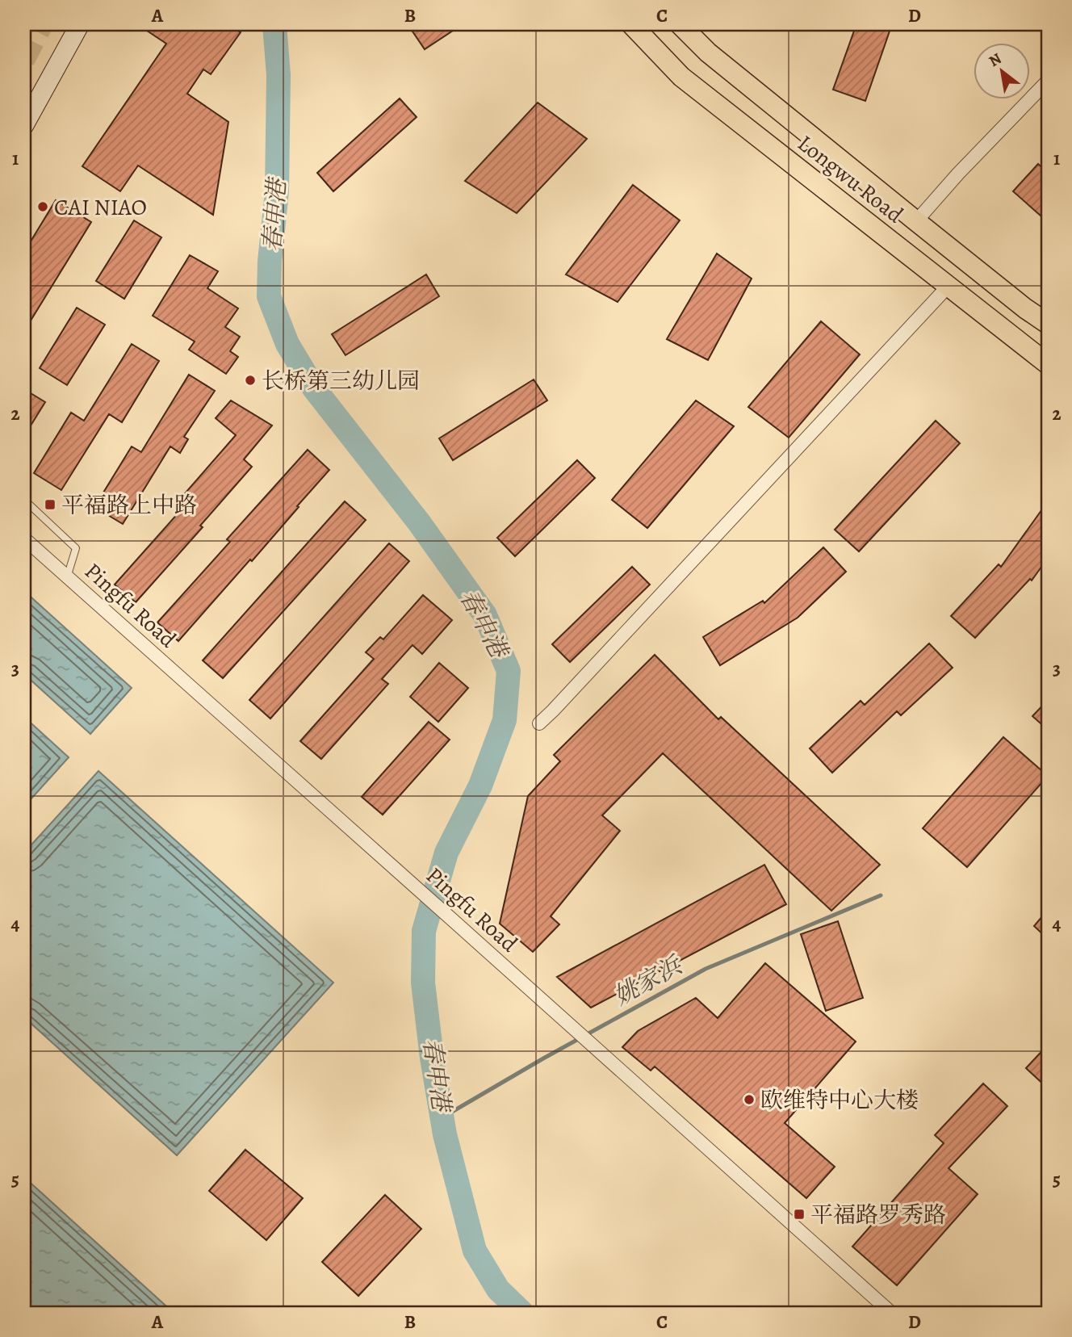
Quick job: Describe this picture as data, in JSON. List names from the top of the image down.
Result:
{
  "streets": {
    "main road": ["Longwu Road"],
    "street": ["Pingfu Road"]
  },
  "water": ["春申港", "姚家浜"],
  "places": {
    "other": ["CAI NIAO", "长桥第三幼儿园", "欧维特中心大楼"],
    "transit": ["平福路上中路", "平福路罗秀路"]
  },
  "north": "top left",
  "grid": {
    "columns": [
      "A",
      "B",
      "C",
      "D"
    ],
    "rows": [
      "1",
      "2",
      "3",
      "4",
      "5"
    ]
  }
}
